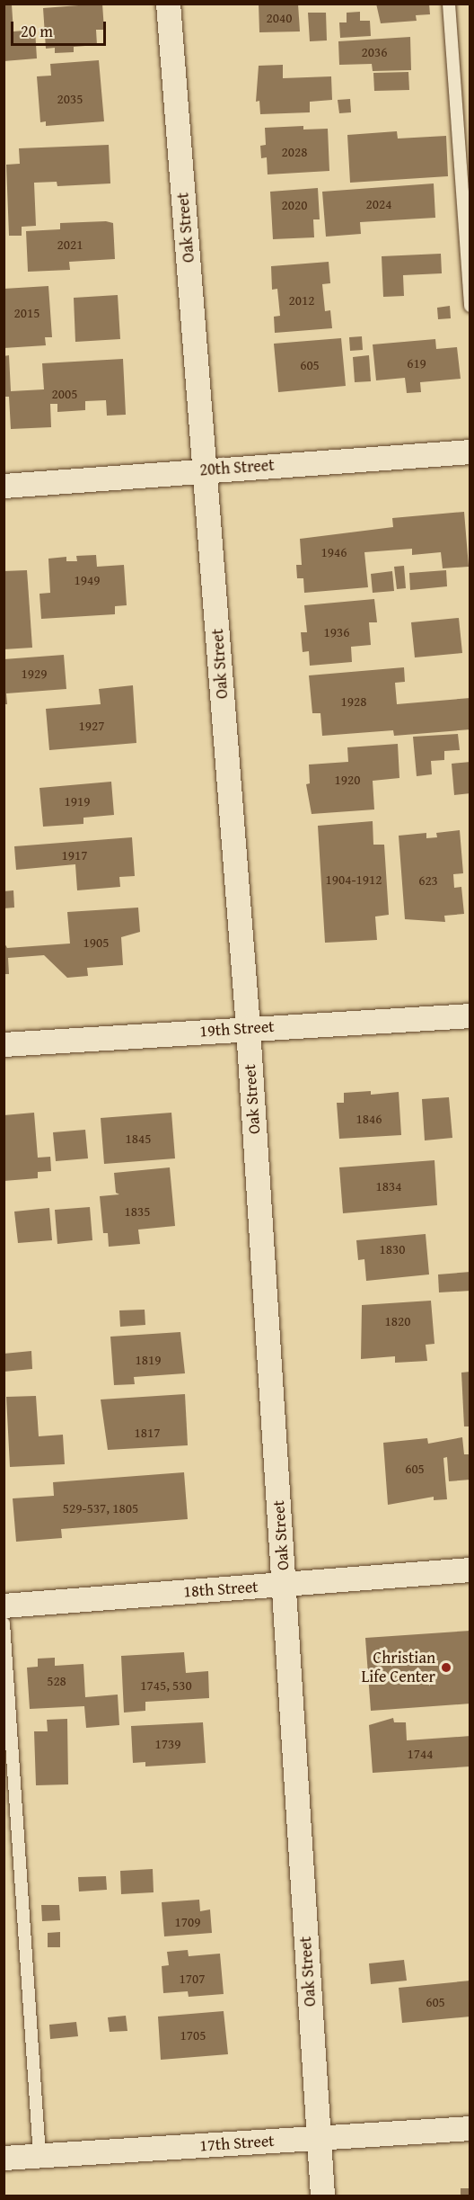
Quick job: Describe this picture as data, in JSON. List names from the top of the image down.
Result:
{
  "streets": {
    "street": [
      "Oak Street",
      "20th Street",
      "19th Street",
      "18th Street",
      "17th Street"
    ]
  },
  "crossings": [
    ["Oak Street", "20th Street"],
    ["Oak Street", "19th Street"],
    ["Oak Street", "18th Street"],
    ["Oak Street", "17th Street"]
  ],
  "places": ["Christian Life Center"],
  "house_numbers": [
    "2040",
    "2036",
    "2035",
    "2028",
    "2024",
    "2020",
    "2021",
    "2012",
    "2015",
    "619",
    "605",
    "2005",
    "1946",
    "1949",
    "1936",
    "1929",
    "1928",
    "1927",
    "1920",
    "1919",
    "1917",
    "1904-1912",
    "623",
    "1905",
    "1846",
    "1845",
    "1834",
    "1835",
    "1830",
    "1820",
    "1819",
    "1817",
    "605",
    "529-537, 1805",
    "528",
    "1745, 530",
    "1739",
    "1744",
    "1709",
    "1707",
    "605",
    "1705"
  ],
  "scale_bar": "20 m"
}
